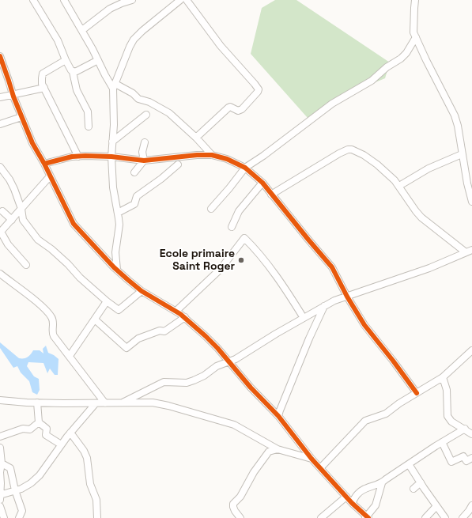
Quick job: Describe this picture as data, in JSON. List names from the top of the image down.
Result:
{
  "places": ["Ecole primaire Saint Roger"]
}
